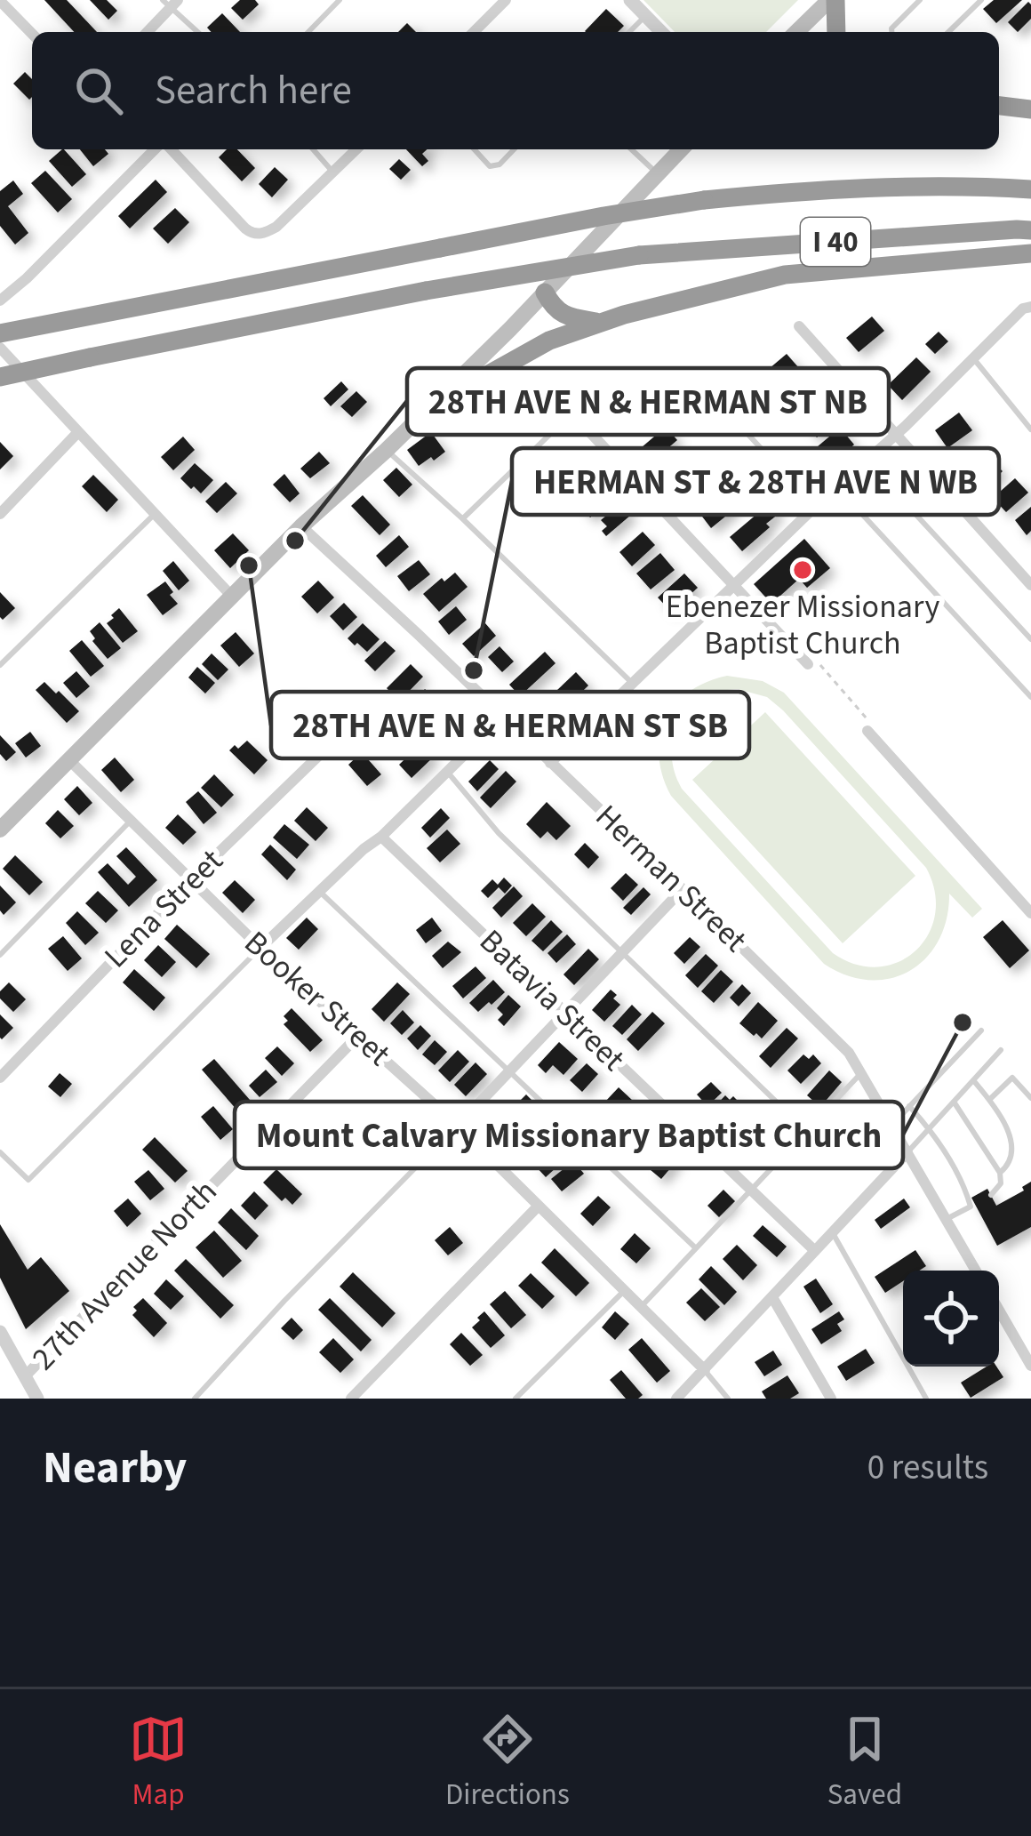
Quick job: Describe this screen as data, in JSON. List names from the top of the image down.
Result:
{
  "streets": {
    "highway": ["I 40"],
    "street": [
      "Herman Street",
      "Lena Street",
      "Booker Street",
      "Batavia Street",
      "27th Avenue North"
    ]
  },
  "crossings": [
    ["Lena Street", "Booker Street"],
    ["Booker Street", "27th Avenue North"]
  ],
  "places": [
    "28TH AVE N & HERMAN ST NB",
    "28TH AVE N & HERMAN ST SB",
    "Ebenezer Missionary Baptist Church",
    "HERMAN ST & 28TH AVE N WB",
    "Mount Calvary Missionary Baptist Church"
  ],
  "page": {
    "search": "Search here",
    "heading": ["Nearby", "0 results"],
    "nav": ["Map", "Directions", "Saved"]
  }
}
